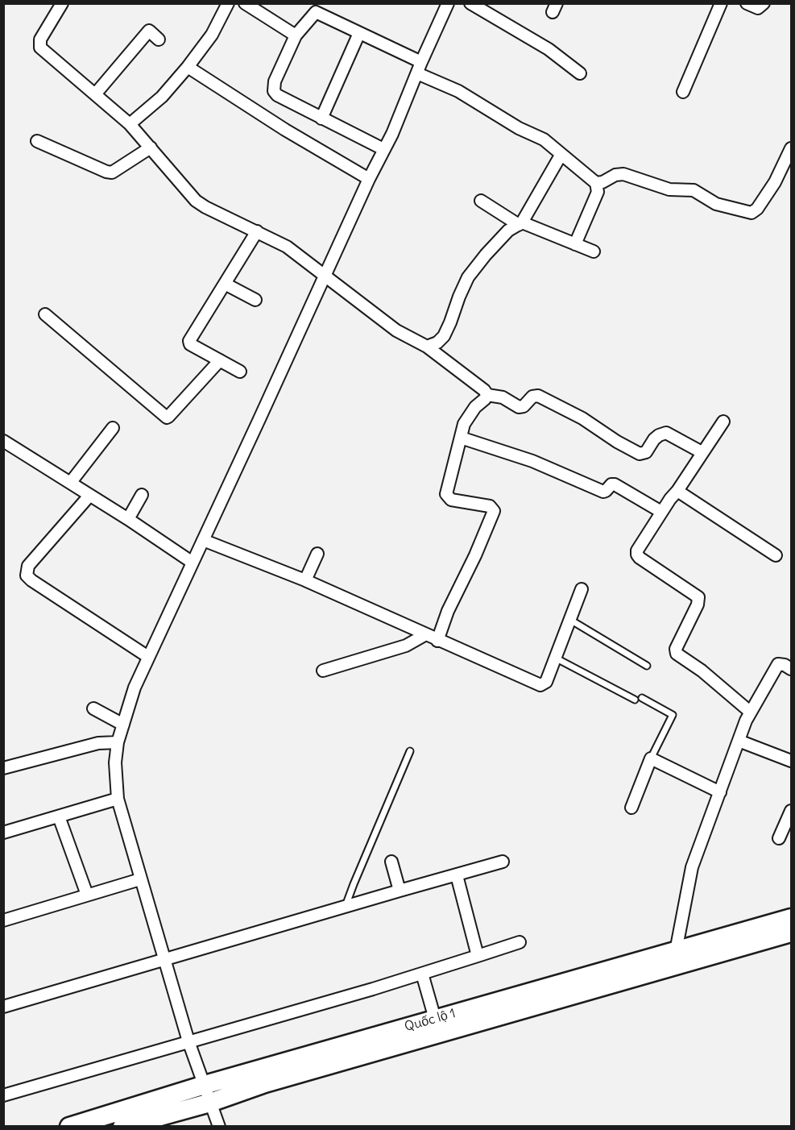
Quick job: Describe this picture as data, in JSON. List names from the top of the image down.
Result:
{
  "streets": {
    "highway": ["Quốc lộ 1"]
  }
}
